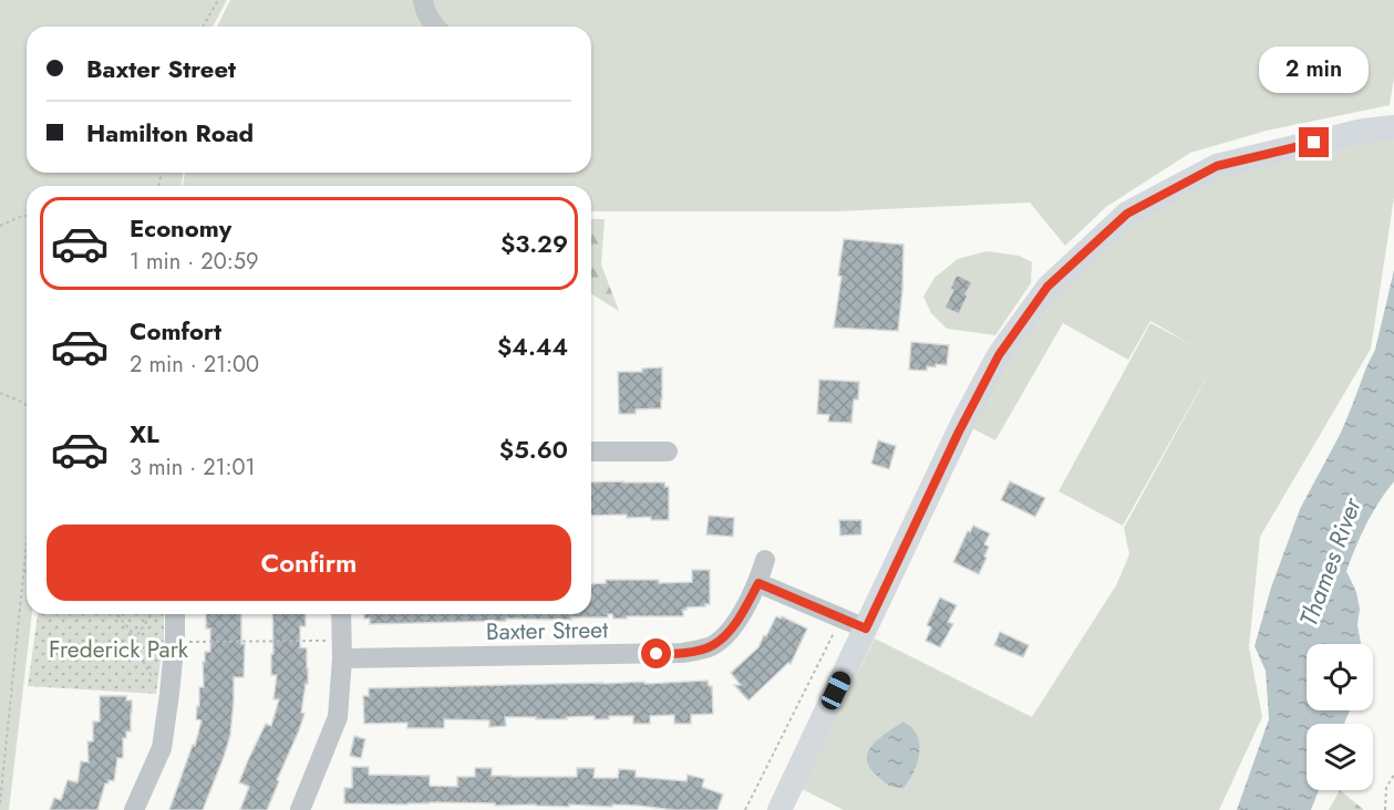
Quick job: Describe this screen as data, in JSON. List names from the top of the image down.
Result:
{
  "streets": {
    "street": ["Baxter Street"]
  },
  "water": ["Thames River"],
  "parks": ["Frederick Park"],
  "page": {
    "banner": ["Baxter Street", "Hamilton Road"],
    "bubble": "2 min",
    "list": [
      {
        "name": "Economy",
        "note": "1 min · 20:59",
        "value": "$3.29"
      },
      {
        "name": "Comfort",
        "note": "2 min · 21:00",
        "value": "$4.44"
      },
      {
        "name": "XL",
        "note": "3 min · 21:01",
        "value": "$5.60"
      }
    ],
    "buttons": "Confirm"
  }
}
